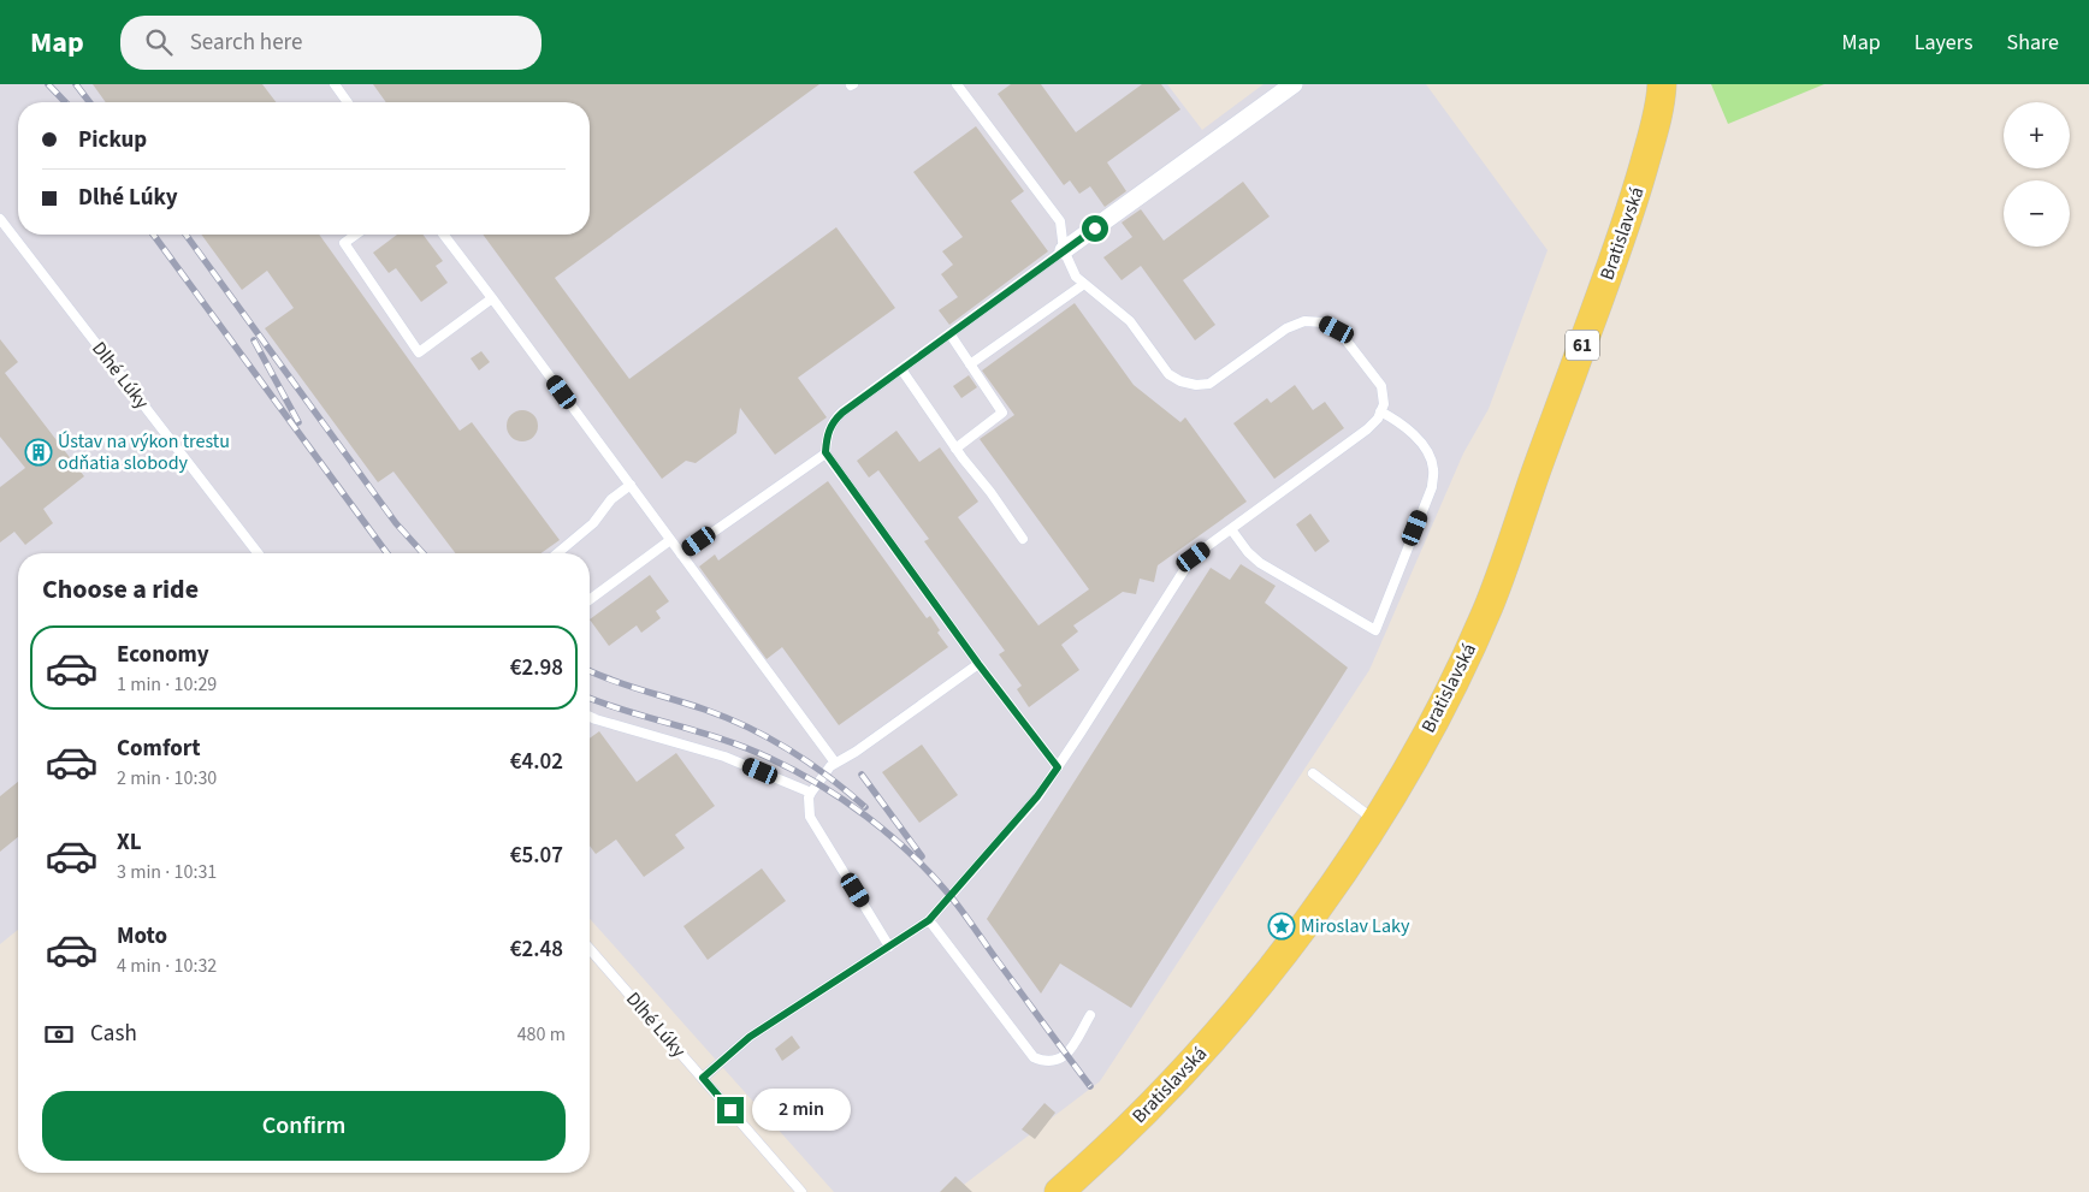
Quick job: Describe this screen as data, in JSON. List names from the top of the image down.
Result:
{
  "streets": {
    "main road": ["Bratislavská", "61"],
    "lane": ["Dlhé Lúky"]
  },
  "places": {
    "building": ["Ústav na výkon trestu odňatia slobody"],
    "place": ["Miroslav Laky"]
  },
  "page": {
    "header": "Map",
    "search": "Search here",
    "nav": ["Map", "Layers", "Share"],
    "map_buttons": ["+", "−"],
    "banner": ["Pickup", "Dlhé Lúky"],
    "heading": "Choose a ride",
    "list": [
      {
        "name": "Economy",
        "note": "1 min · 10:29",
        "value": "€2.98"
      },
      {
        "name": "Comfort",
        "note": "2 min · 10:30",
        "value": "€4.02"
      },
      {
        "name": "XL",
        "note": "3 min · 10:31",
        "value": "€5.07"
      },
      {
        "name": "Moto",
        "note": "4 min · 10:32",
        "value": "€2.48"
      }
    ],
    "pay": ["Cash", "480 m"],
    "buttons": "Confirm",
    "bubble": "2 min"
  }
}
